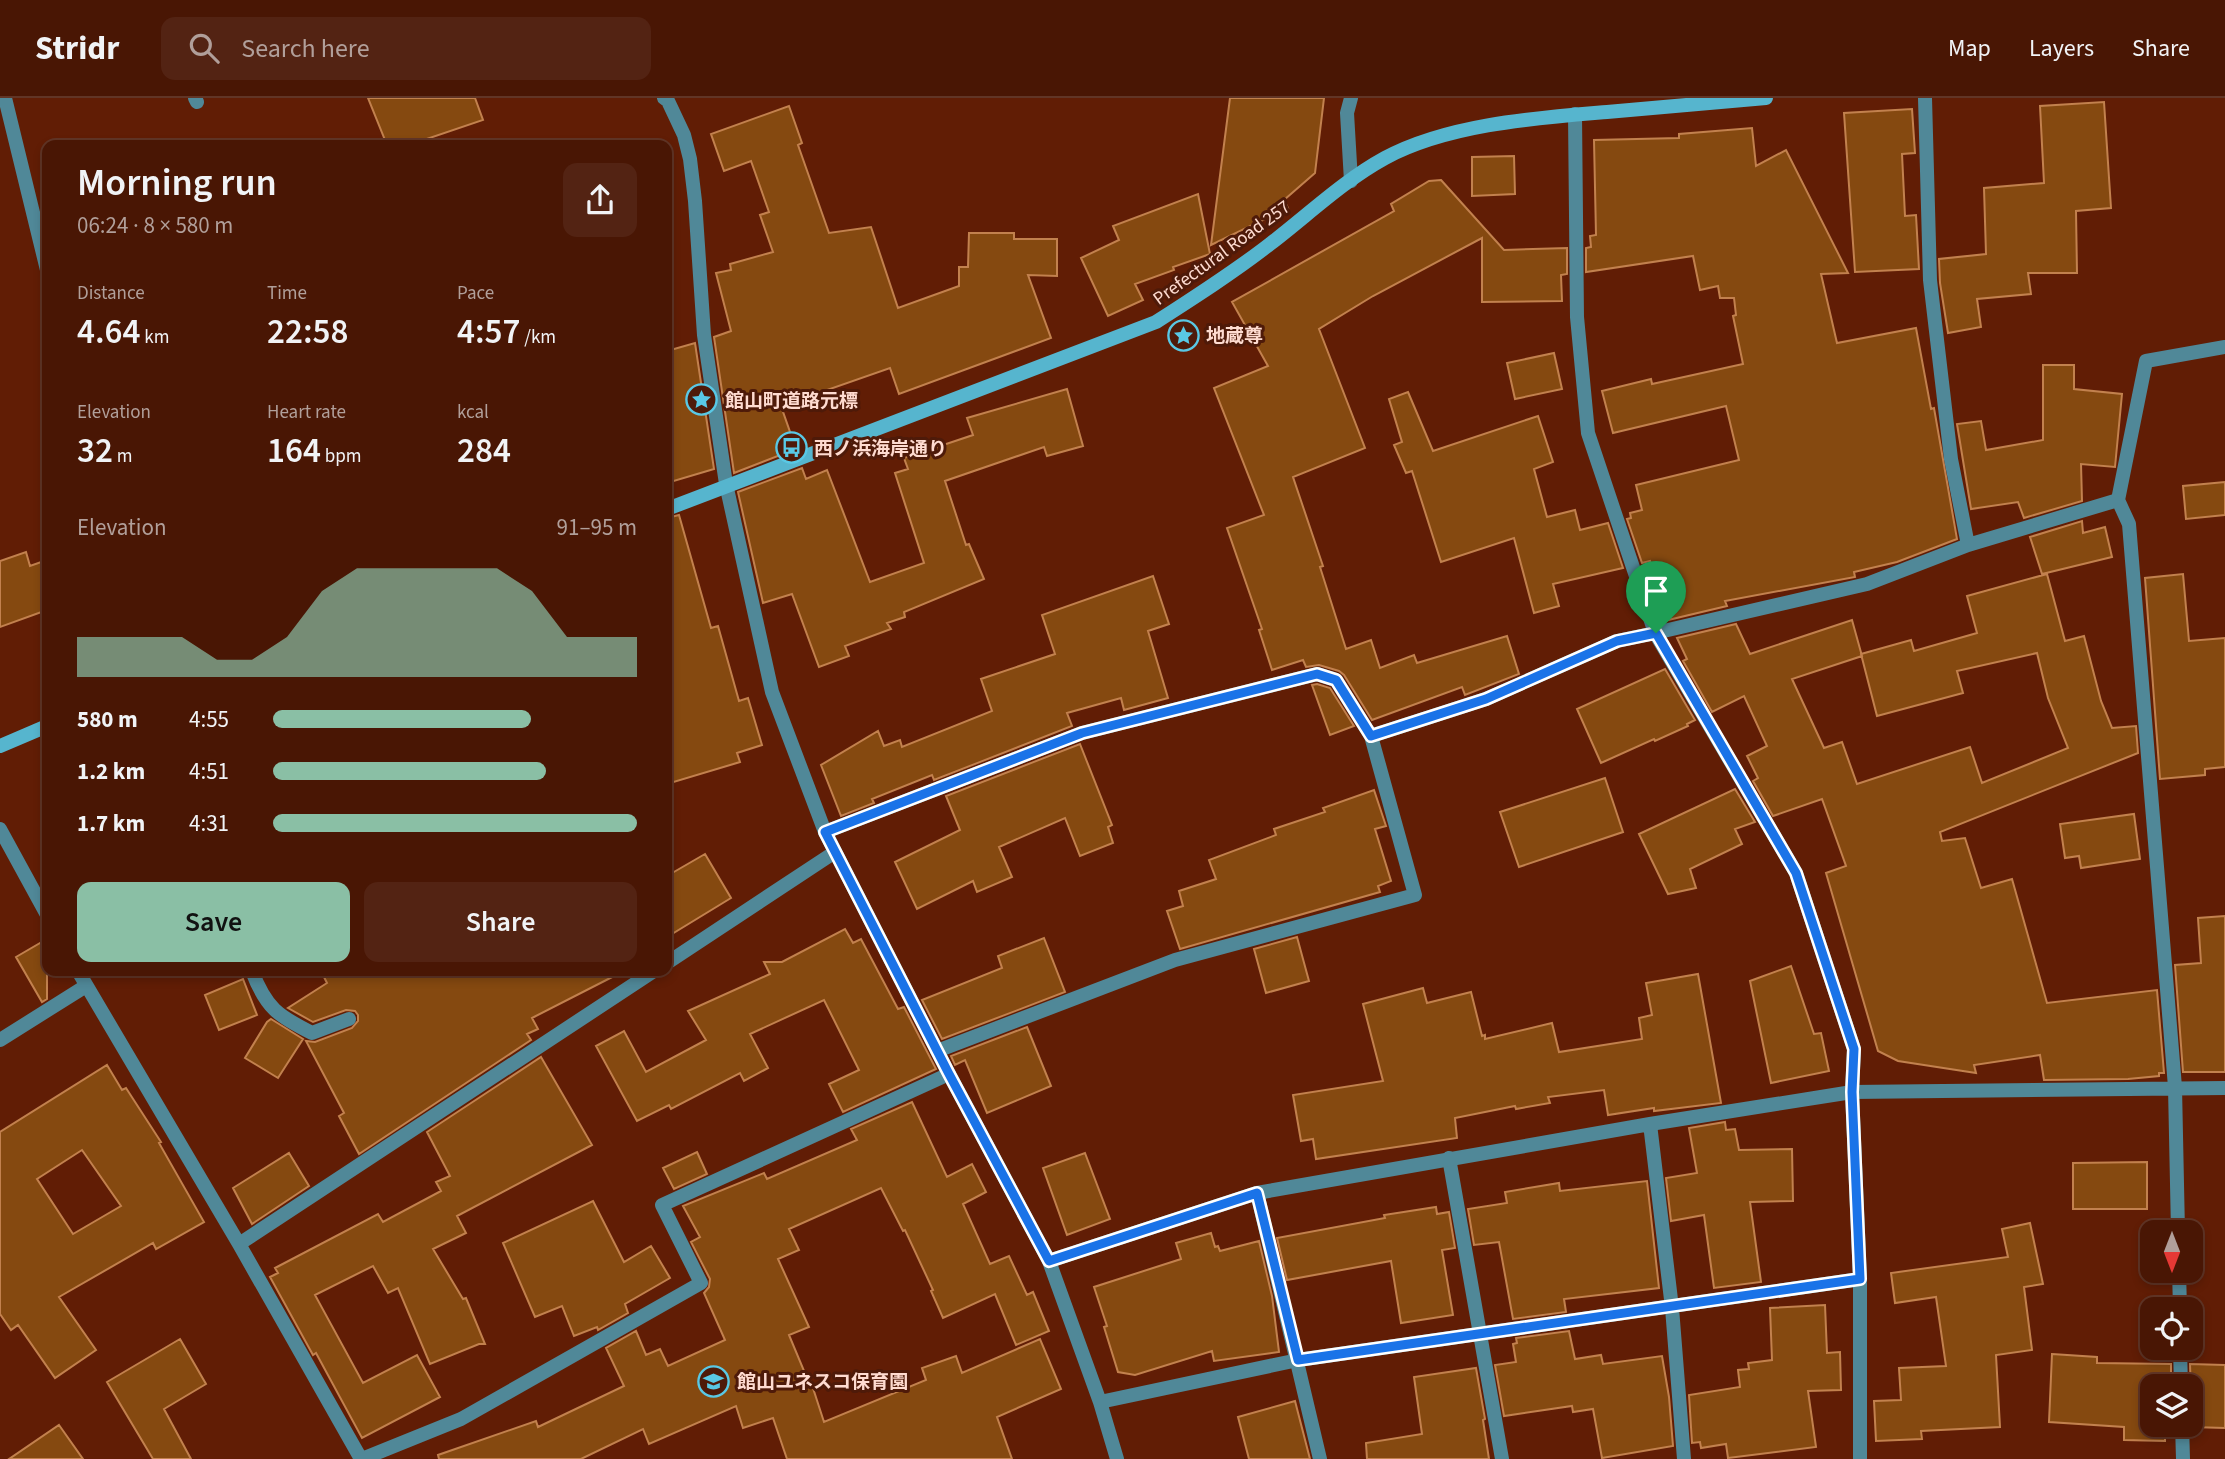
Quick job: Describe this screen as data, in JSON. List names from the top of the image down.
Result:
{
  "streets": {
    "main road": ["Prefectural Road 257"]
  },
  "places": {
    "place": ["地蔵尊", "館山町道路元標"],
    "bus stop": ["西ノ浜海岸通り"],
    "school or university": ["館山ユネスコ保育園"]
  },
  "north": "bottom",
  "page": {
    "header": "Stridr",
    "search": "Search here",
    "nav": ["Map", "Layers", "Share"],
    "heading": ["Morning run", "06:24 · 8 × 580 m"],
    "stats": [
      ["Distance", "4.64 km"],
      ["Time", "22:58"],
      ["Pace", "4:57 /km"],
      ["Elevation", "32 m"],
      ["Heart rate", "164 bpm"],
      ["kcal", "284"]
    ],
    "chart": ["Elevation", "91–95 m"],
    "list": [
      {
        "name": "580 m",
        "note": "4:55"
      },
      {
        "name": "1.2 km",
        "note": "4:51"
      },
      {
        "name": "1.7 km",
        "note": "4:31"
      }
    ],
    "buttons": ["Save", "Share"]
  }
}
